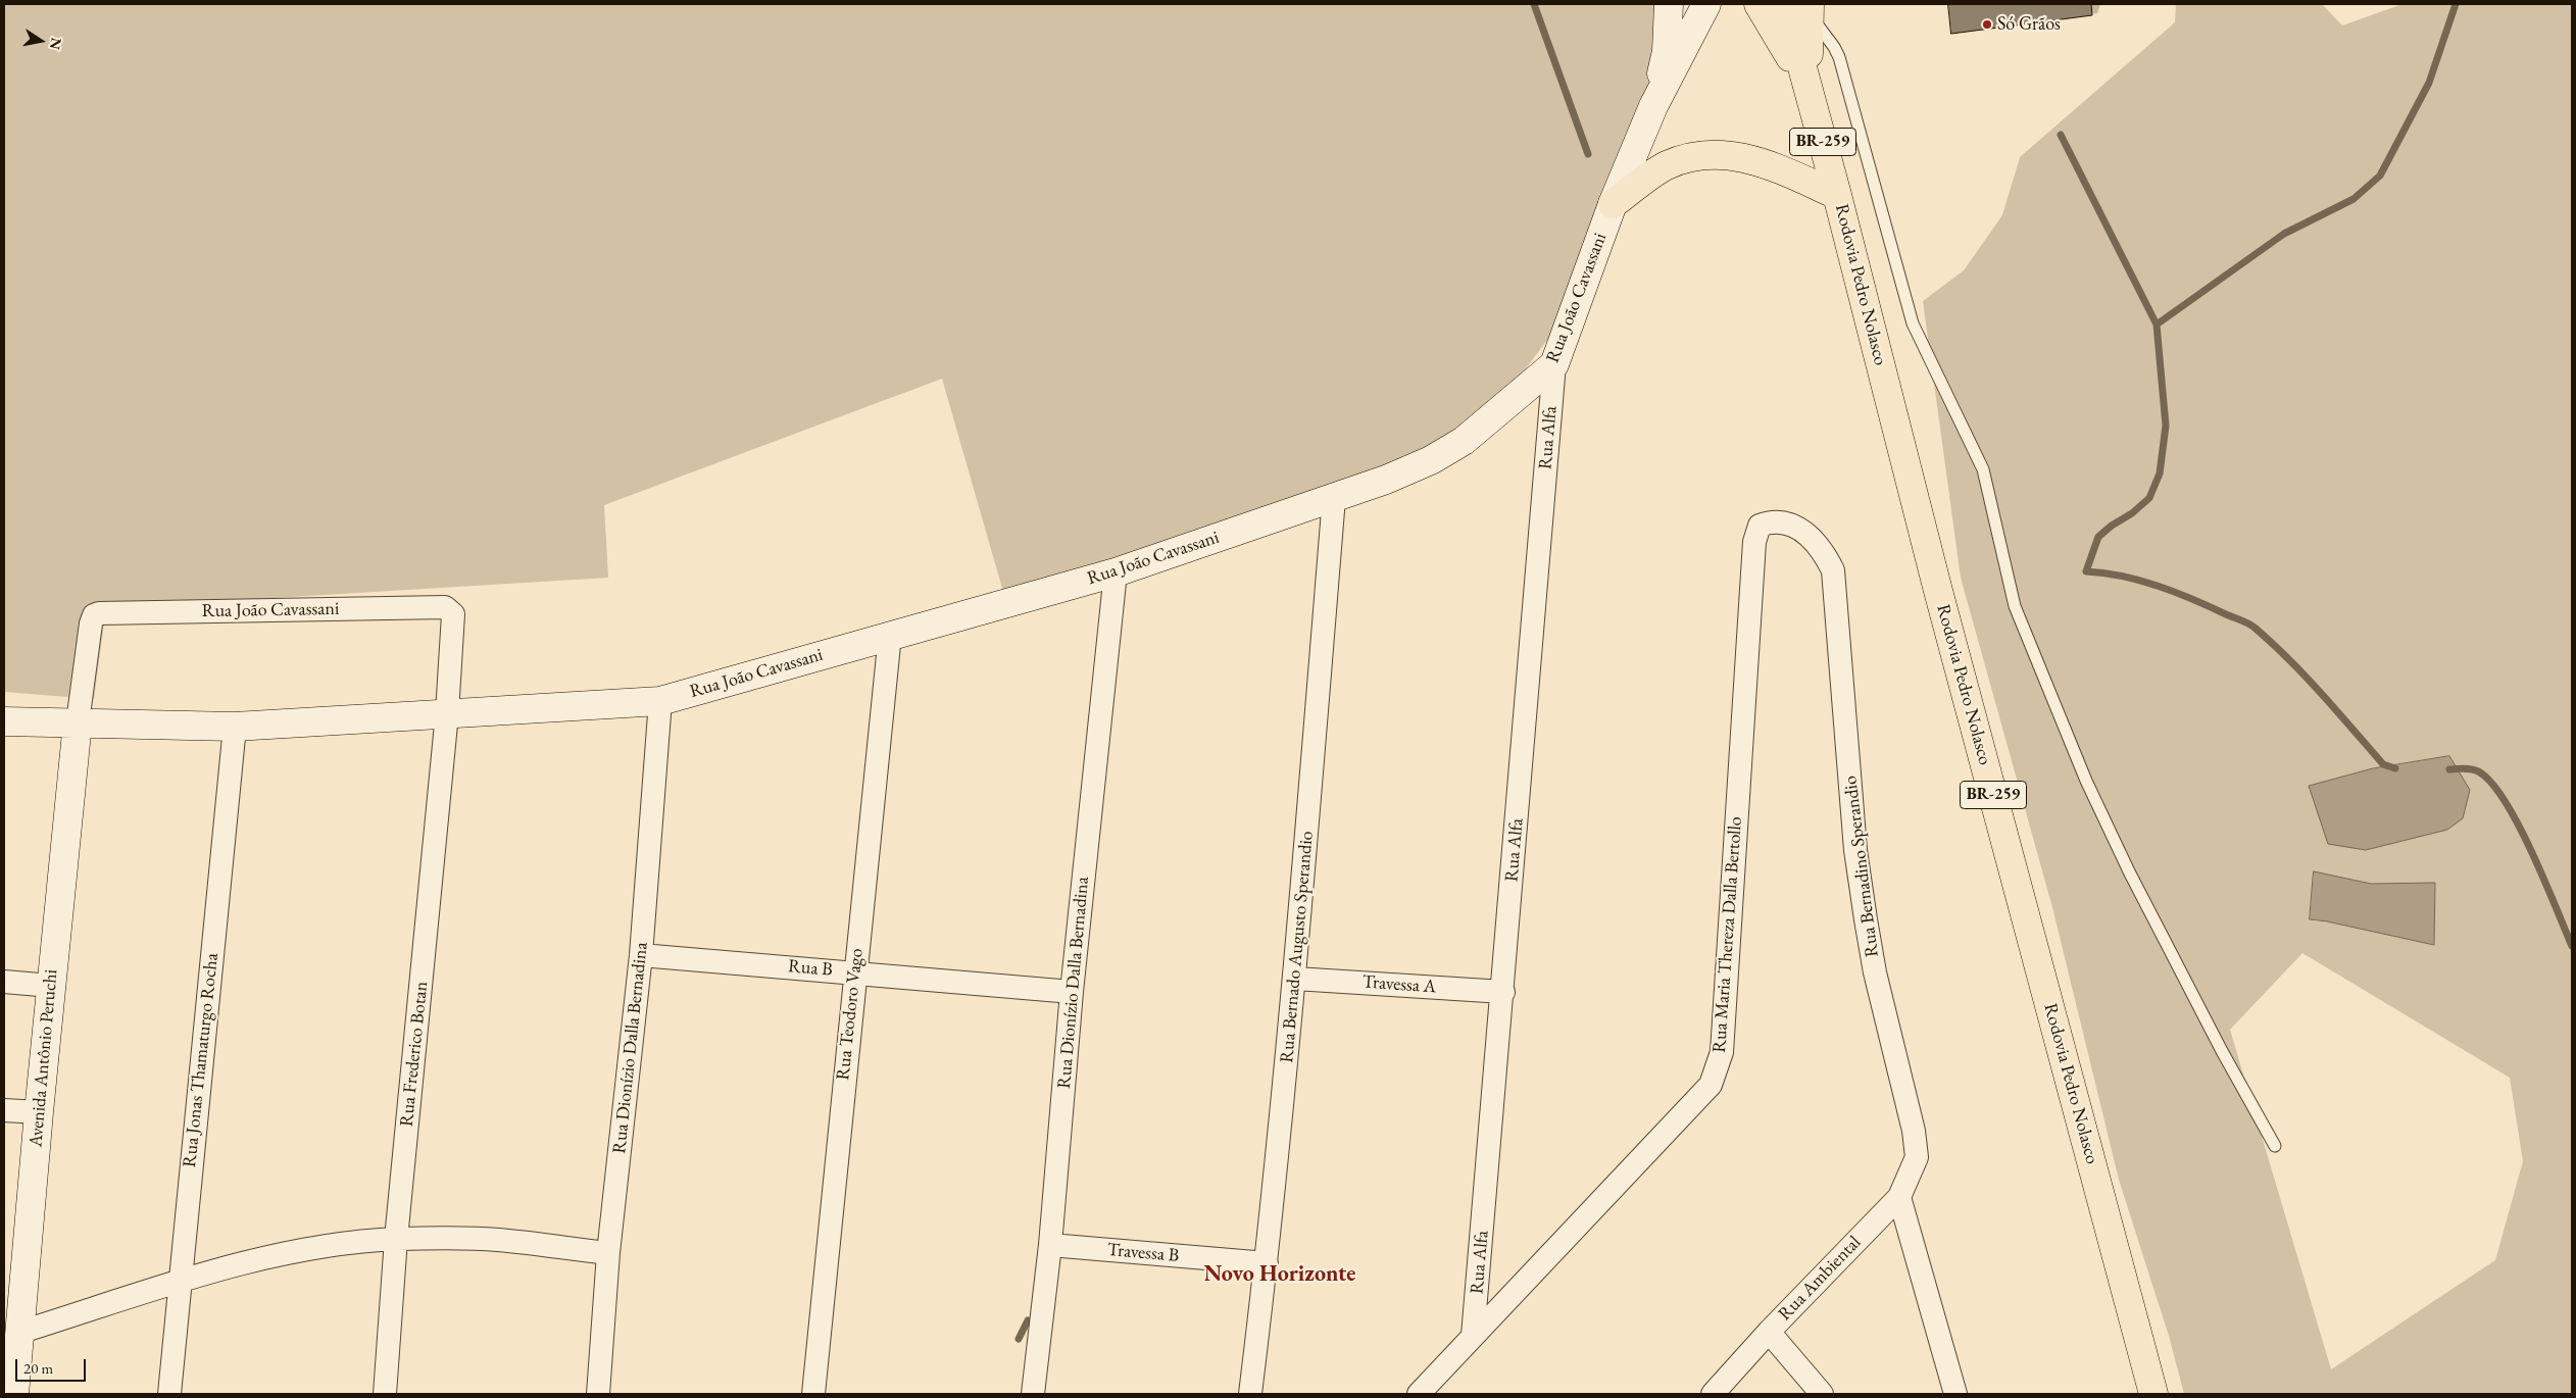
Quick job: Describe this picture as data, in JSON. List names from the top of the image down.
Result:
{
  "streets": {
    "highway": ["BR-259", "Rodovia Pedro Nolasco"],
    "main road": ["Rua João Cavassani", "Avenida Antônio Peruchi"],
    "street": [
      "Rua Alfa",
      "Rua Bernadino Sperandio",
      "Rua Maria Thereza Dalla Bertollo",
      "Rua Bernado Augusto Sperandio",
      "Rua B",
      "Rua Dionízio Dalla Bernadina",
      "Travessa A",
      "Rua Teodoro Vago",
      "Rua Frederico Botan",
      "Rua Jonas Thamaturgo Rocha",
      "Travessa B",
      "Rua Ambiental"
    ]
  },
  "crossings": [
    ["Rua João Cavassani", "Rua Alfa"],
    ["Rua João Cavassani", "Rua Bernado Augusto Sperandio"],
    ["Rua João Cavassani", "Rua Dionízio Dalla Bernadina"],
    ["Rua João Cavassani", "Rua Teodoro Vago"],
    ["Rua João Cavassani", "Rua Frederico Botan"],
    ["Rua João Cavassani", "Avenida Antônio Peruchi"],
    ["Rua João Cavassani", "Rua Jonas Thamaturgo Rocha"],
    ["Rua Alfa", "Rua Maria Thereza Dalla Bertollo"],
    ["Rua Alfa", "Travessa A"],
    ["Rua Bernadino Sperandio", "Rua Maria Thereza Dalla Bertollo"],
    ["Rua Bernadino Sperandio", "Rua Ambiental"],
    ["Rua Bernado Augusto Sperandio", "Travessa A"],
    ["Rua Bernado Augusto Sperandio", "Travessa B"],
    ["Rua B", "Rua Dionízio Dalla Bernadina"],
    ["Rua B", "Rua Teodoro Vago"],
    ["Rua Dionízio Dalla Bernadina", "Travessa B"]
  ],
  "districts": ["Novo Horizonte"],
  "places": ["Só Grãos"],
  "scale_bar": "20 m",
  "north": "right"
}
